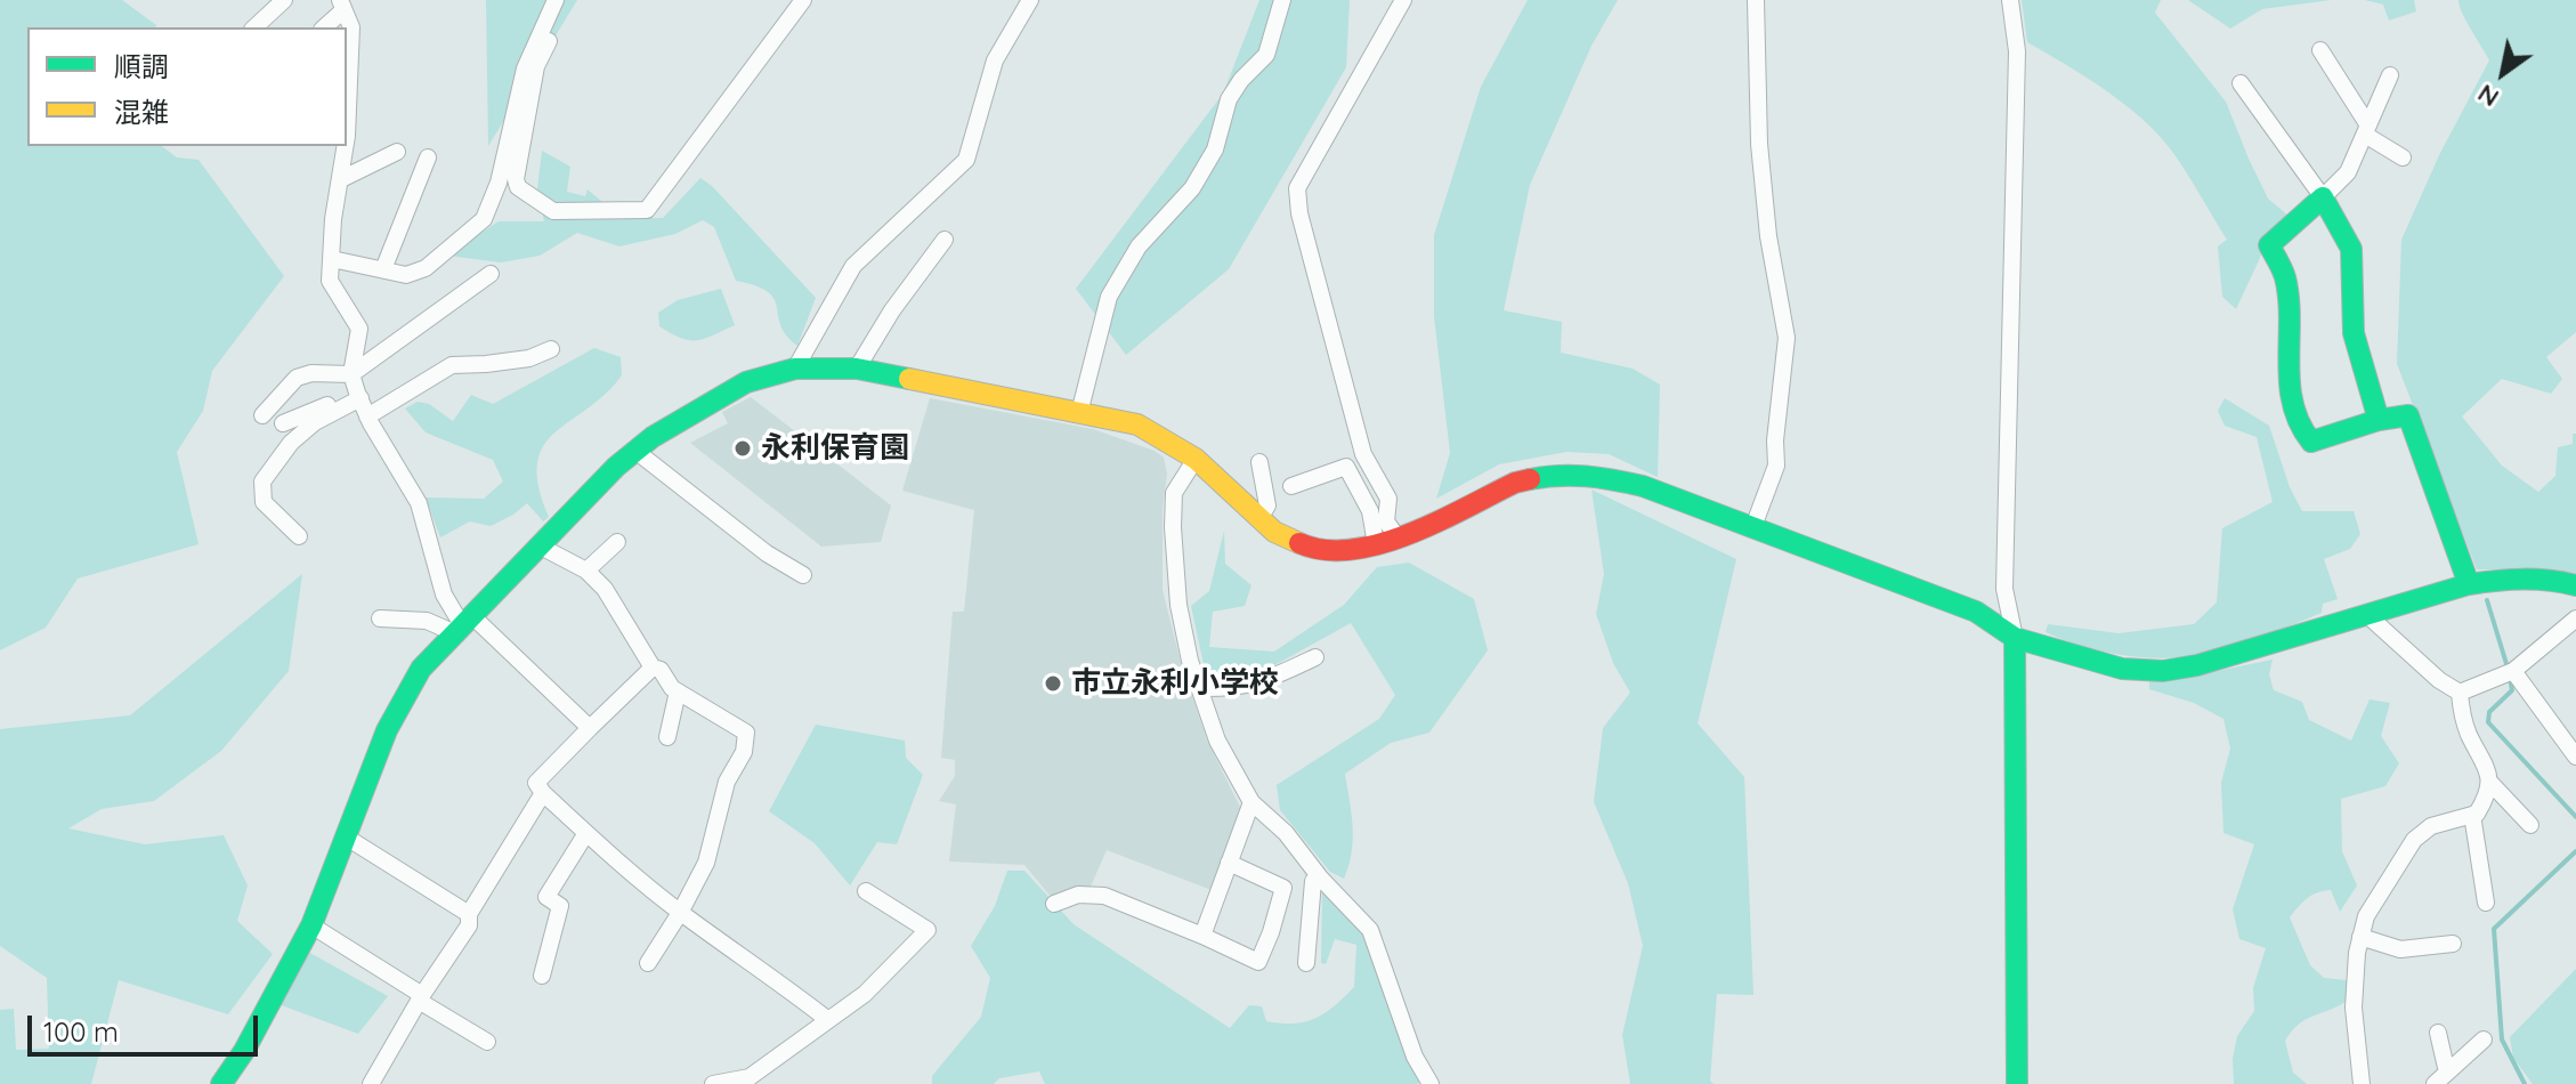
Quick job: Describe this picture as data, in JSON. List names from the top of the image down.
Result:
{
  "places": ["永利保育園", "市立永利小学校"],
  "legend": ["順調", "混雑"],
  "scale_bar": "100 m",
  "north": "bottom left"
}
